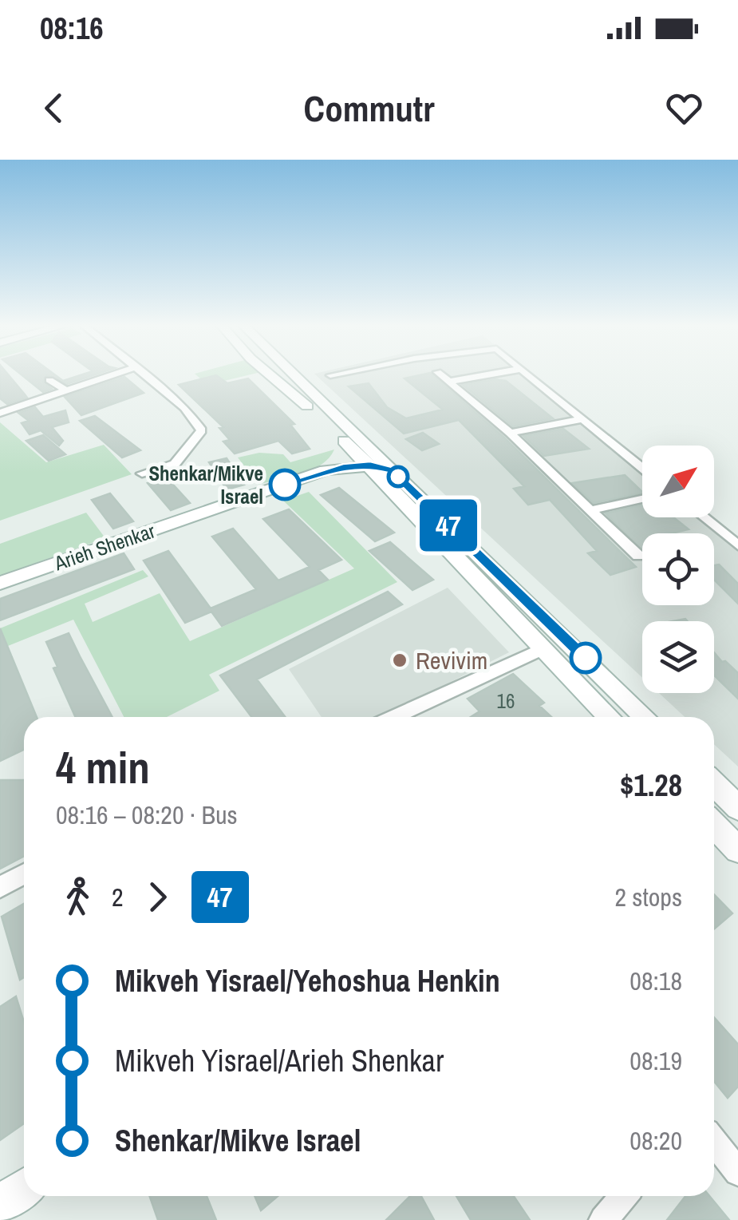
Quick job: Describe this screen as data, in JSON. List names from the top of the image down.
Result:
{
  "streets": {
    "main road": ["Arieh Shenkar"]
  },
  "places": ["Shenkar/Mikve Israel", "Revivim"],
  "lines": ["bus line 47"],
  "house_numbers": ["16"],
  "north": "top right",
  "page": {
    "status": "08:16",
    "header": "Commutr",
    "on_map": "47",
    "heading": ["4 min", "08:16 – 08:20 · Bus", "$1.28"],
    "legs": ["2", "47", "2 stops"],
    "list": [
      {
        "name": "Mikveh Yisrael/Yehoshua Henkin",
        "value": "08:18"
      },
      {
        "name": "Mikveh Yisrael/Arieh Shenkar",
        "value": "08:19"
      },
      {
        "name": "Shenkar/Mikve Israel",
        "value": "08:20"
      }
    ]
  }
}
